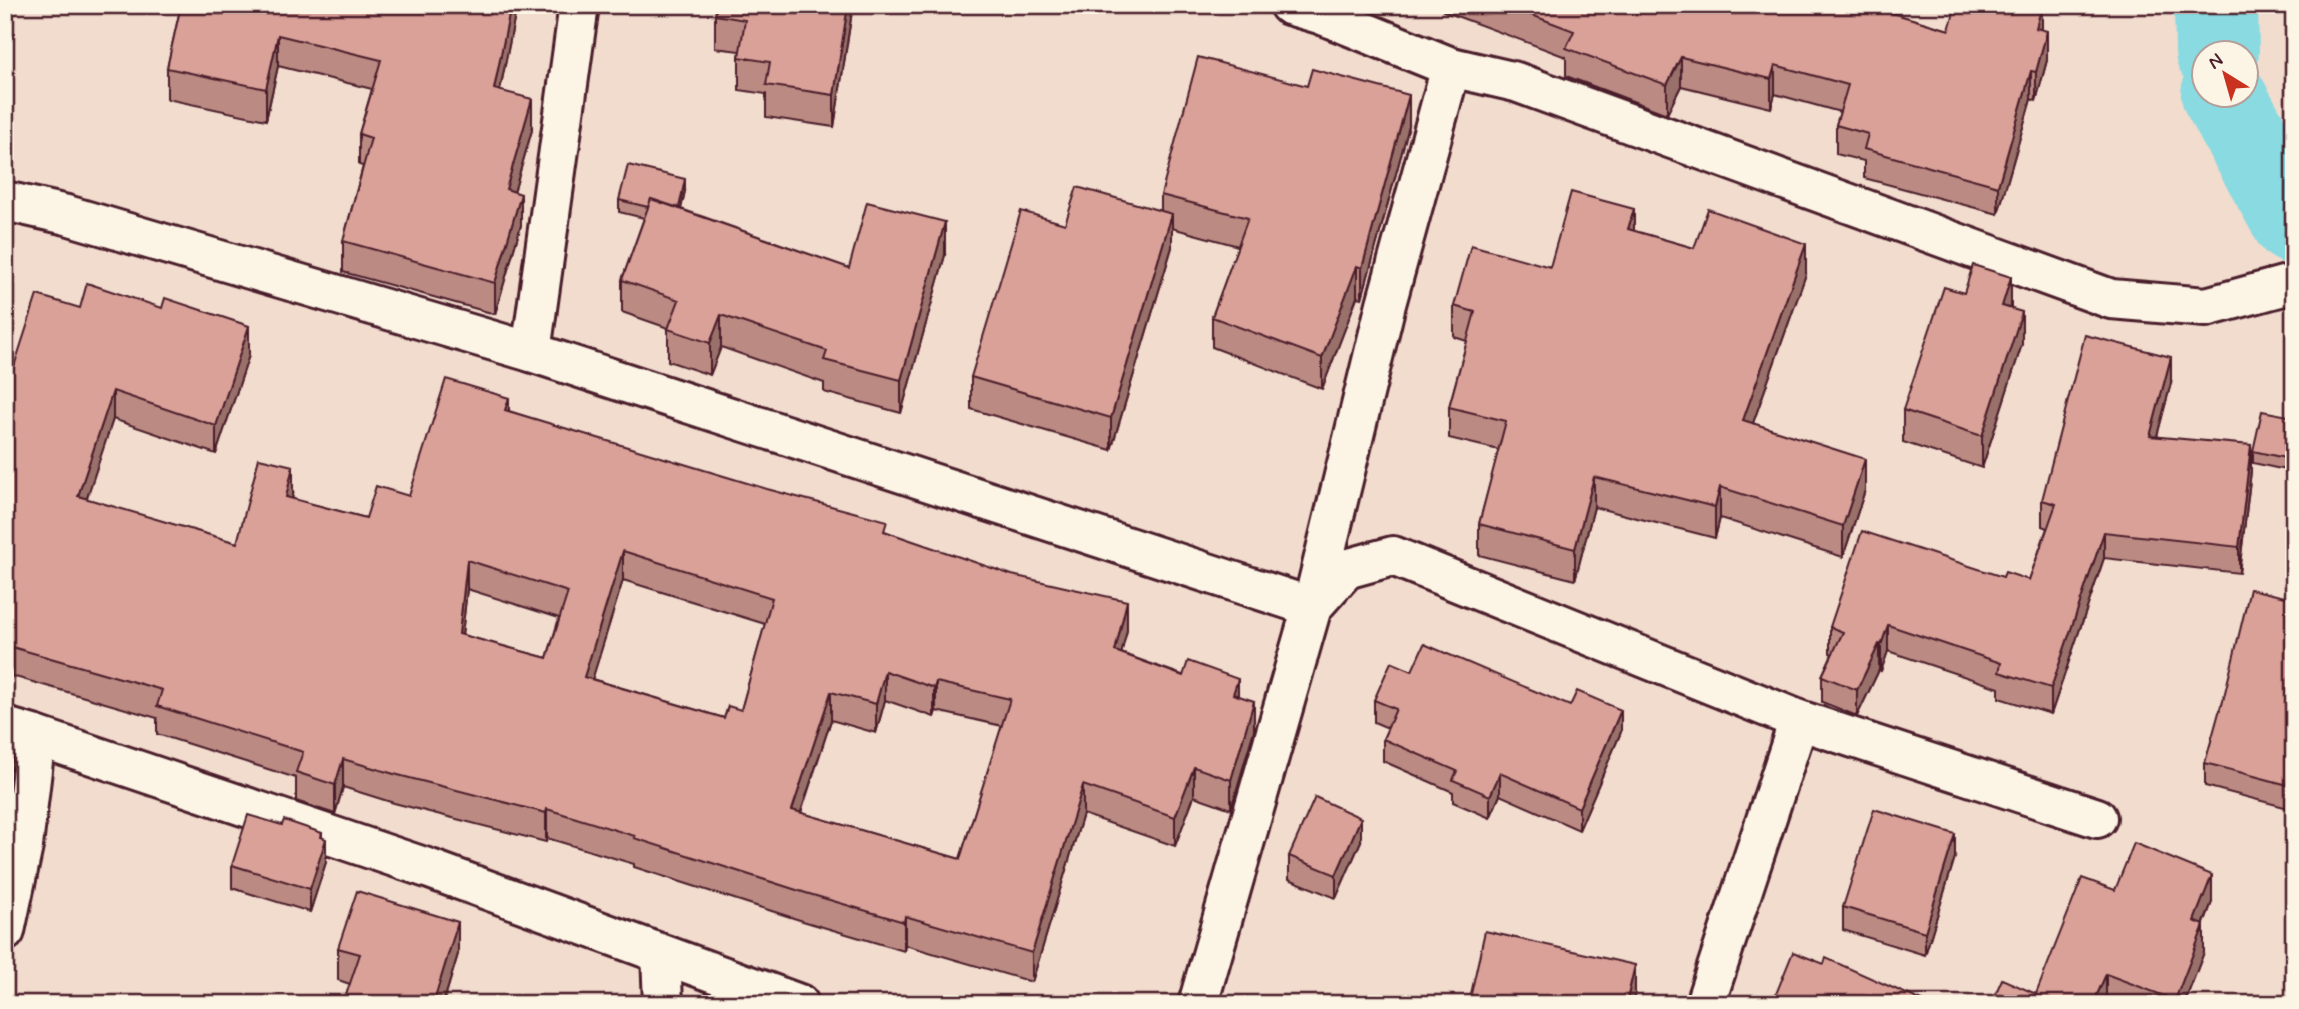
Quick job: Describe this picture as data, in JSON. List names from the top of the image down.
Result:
{
  "north": "top left"
}
